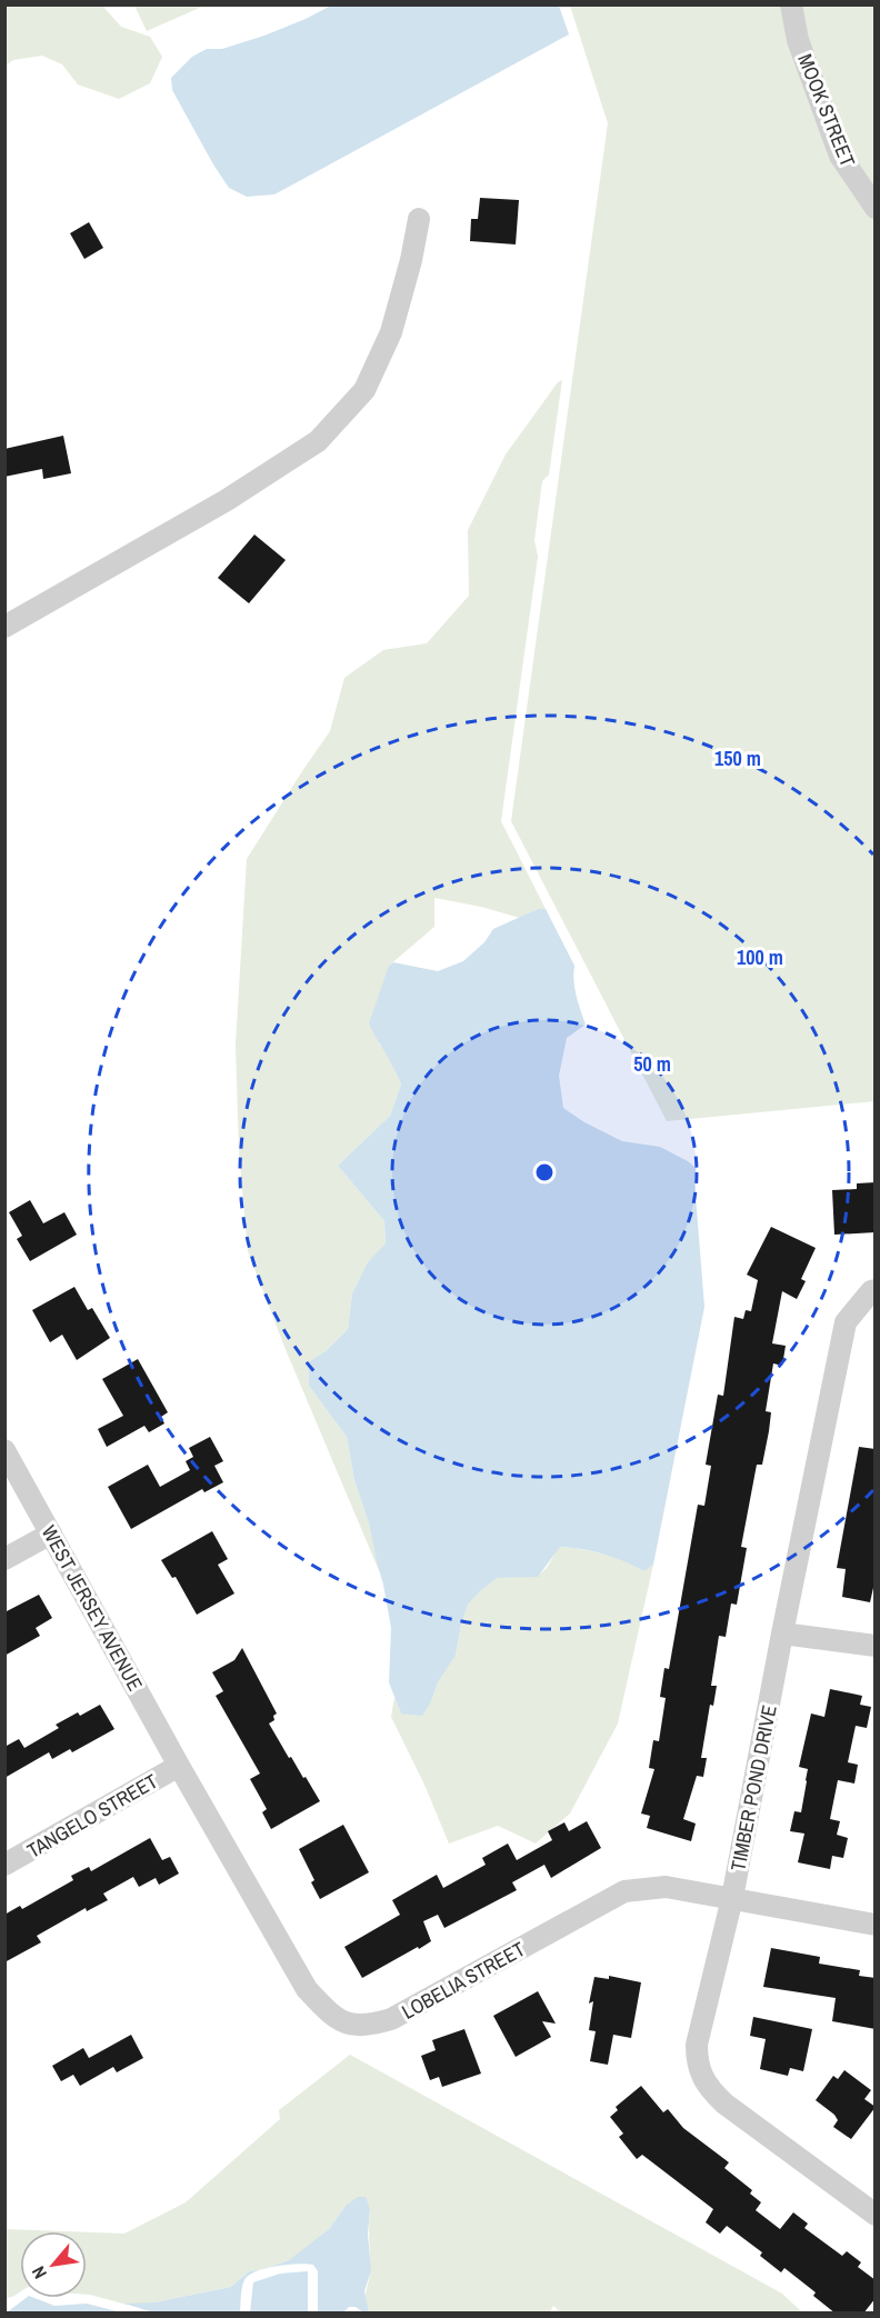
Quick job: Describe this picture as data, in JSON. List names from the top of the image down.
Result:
{
  "streets": {
    "street": [
      "MOOK STREET",
      "WEST JERSEY AVENUE",
      "TIMBER POND DRIVE",
      "TANGELO STREET",
      "LOBELIA STREET"
    ]
  },
  "crossings": [
    ["WEST JERSEY AVENUE", "TANGELO STREET"],
    ["WEST JERSEY AVENUE", "LOBELIA STREET"],
    ["TIMBER POND DRIVE", "LOBELIA STREET"],
    ["TANGELO STREET", "LOBELIA STREET"]
  ],
  "north": "bottom left",
  "rings": ["150 m", "100 m", "50 m"]
}
